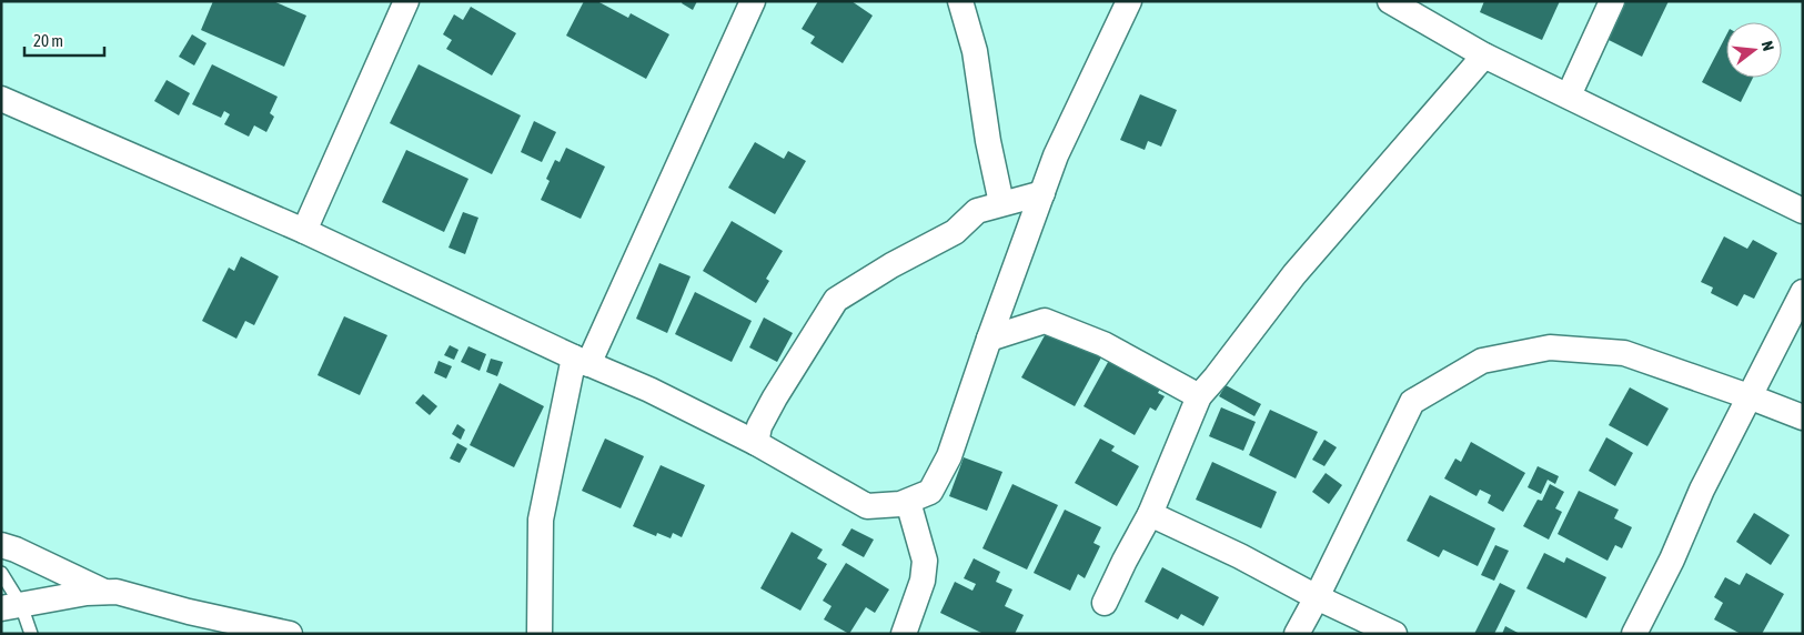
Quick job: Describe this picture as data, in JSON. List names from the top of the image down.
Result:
{
  "scale_bar": "20 m",
  "north": "right"
}
